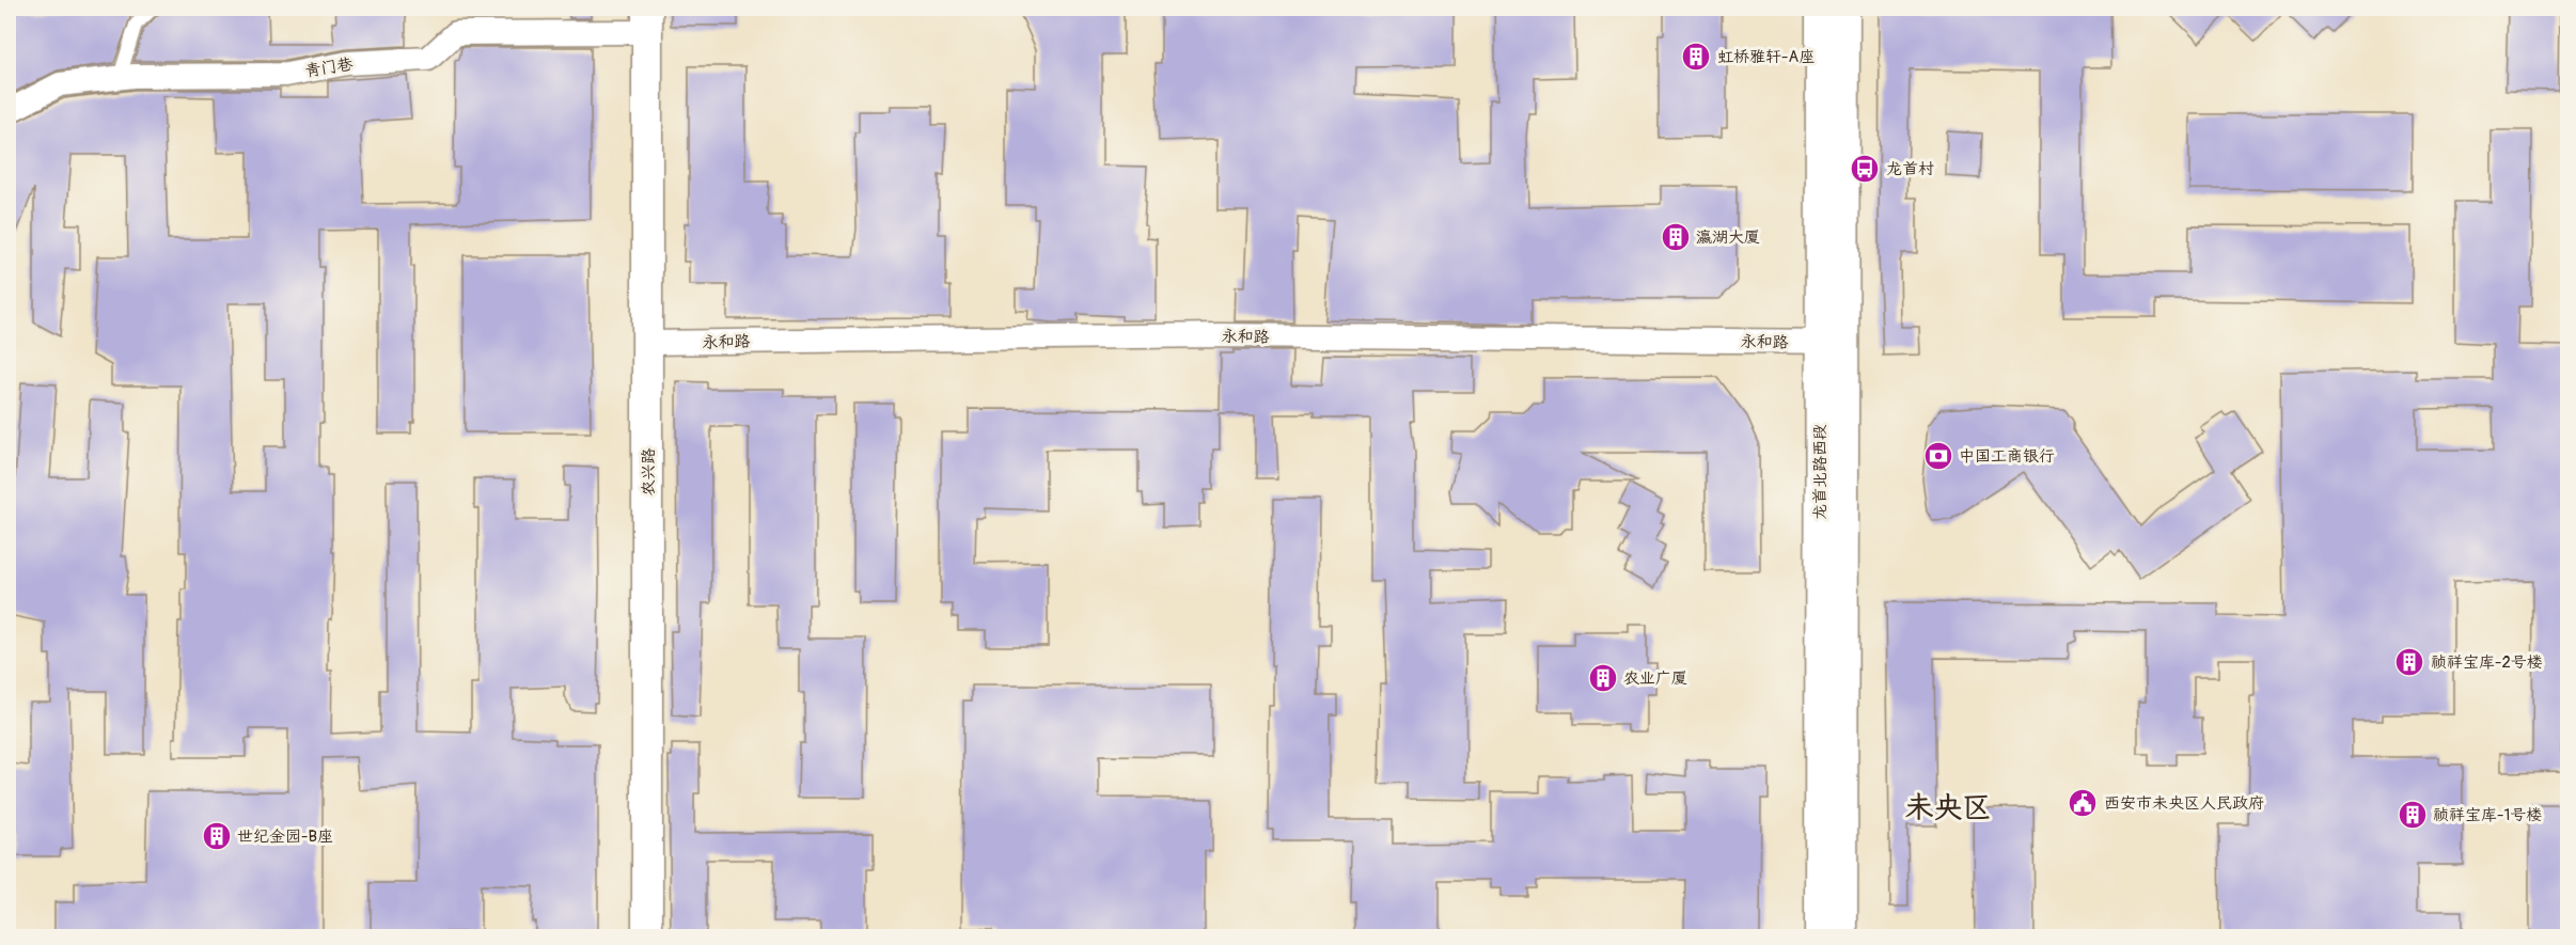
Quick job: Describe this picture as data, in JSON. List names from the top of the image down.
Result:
{
  "streets": {
    "street": [
      "青门巷",
      "永和路",
      "农兴路",
      "龙首北路西段"
    ]
  },
  "crossings": [
    ["青门巷", "农兴路"],
    ["永和路", "农兴路"],
    ["永和路", "龙首北路西段"]
  ],
  "districts": ["未央区"],
  "places": {
    "building": [
      "虹桥雅轩-A座",
      "瀛湖大厦",
      "祯祥宝库-2号楼",
      "农业广厦",
      "祯祥宝库-1号楼",
      "世纪金园-B座"
    ],
    "bus stop": ["龙首村"],
    "bank": ["中国工商银行"],
    "public building": ["西安市未央区人民政府"]
  }
}
